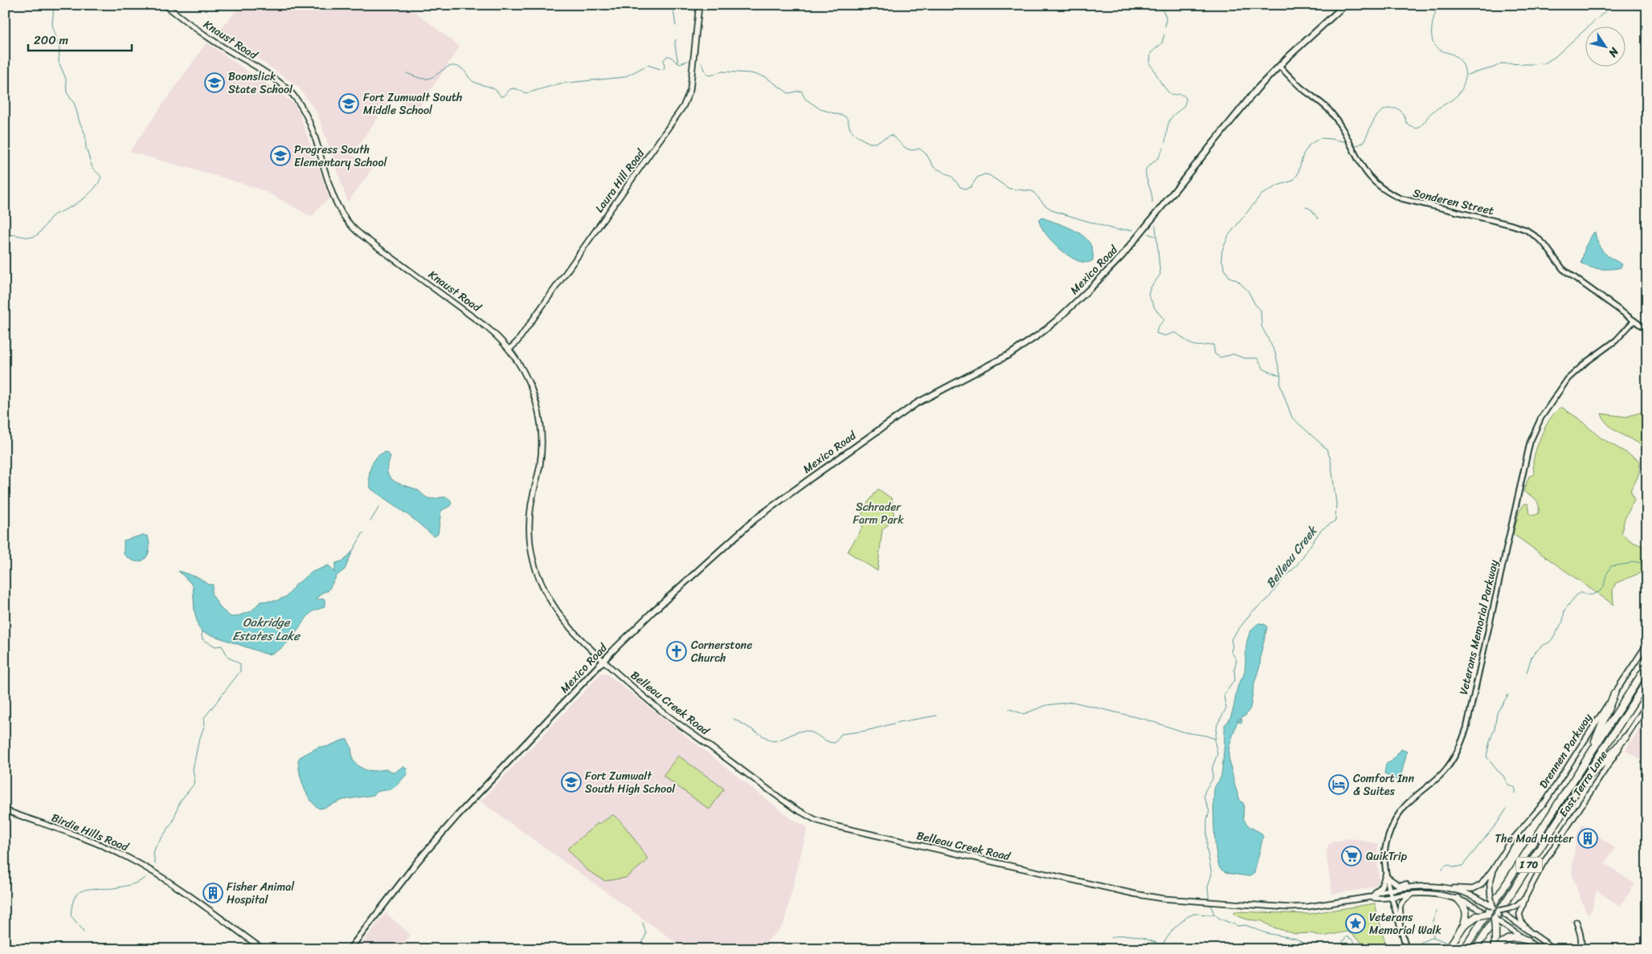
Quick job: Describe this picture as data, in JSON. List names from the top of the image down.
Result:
{
  "streets": {
    "highway": ["I 70"],
    "main road": [
      "Knaust Road",
      "Laura Hill Road",
      "Mexico Road",
      "Belleau Creek Road",
      "Drennen Parkway",
      "East Terra Lane",
      "Birdie Hills Road"
    ],
    "street": ["Sonderen Street", "Veterans Memorial Parkway"]
  },
  "crossings": [
    ["Knaust Road", "Laura Hill Road"],
    ["Knaust Road", "Mexico Road"],
    ["Knaust Road", "Belleau Creek Road"],
    ["Sonderen Street", "Mexico Road"],
    ["Sonderen Street", "Veterans Memorial Parkway"],
    ["Mexico Road", "Belleau Creek Road"],
    ["Veterans Memorial Parkway", "Belleau Creek Road"]
  ],
  "water": ["Belleau Creek", "Oakridge Estates Lake"],
  "parks": ["Schrader Farm Park"],
  "places": {
    "school or university": [
      "Boonslick State School",
      "Fort Zumwalt South Middle School",
      "Progress South Elementary School",
      "Fort Zumwalt South High School"
    ],
    "church": ["Cornerstone Church"],
    "hotel": ["Comfort Inn & Suites"],
    "building": ["The Mad Hatter", "Fisher Animal Hospital"],
    "supermarket": ["QuikTrip"],
    "place": ["Veterans Memorial Walk"]
  },
  "scale_bar": "200 m",
  "north": "bottom right"
}
